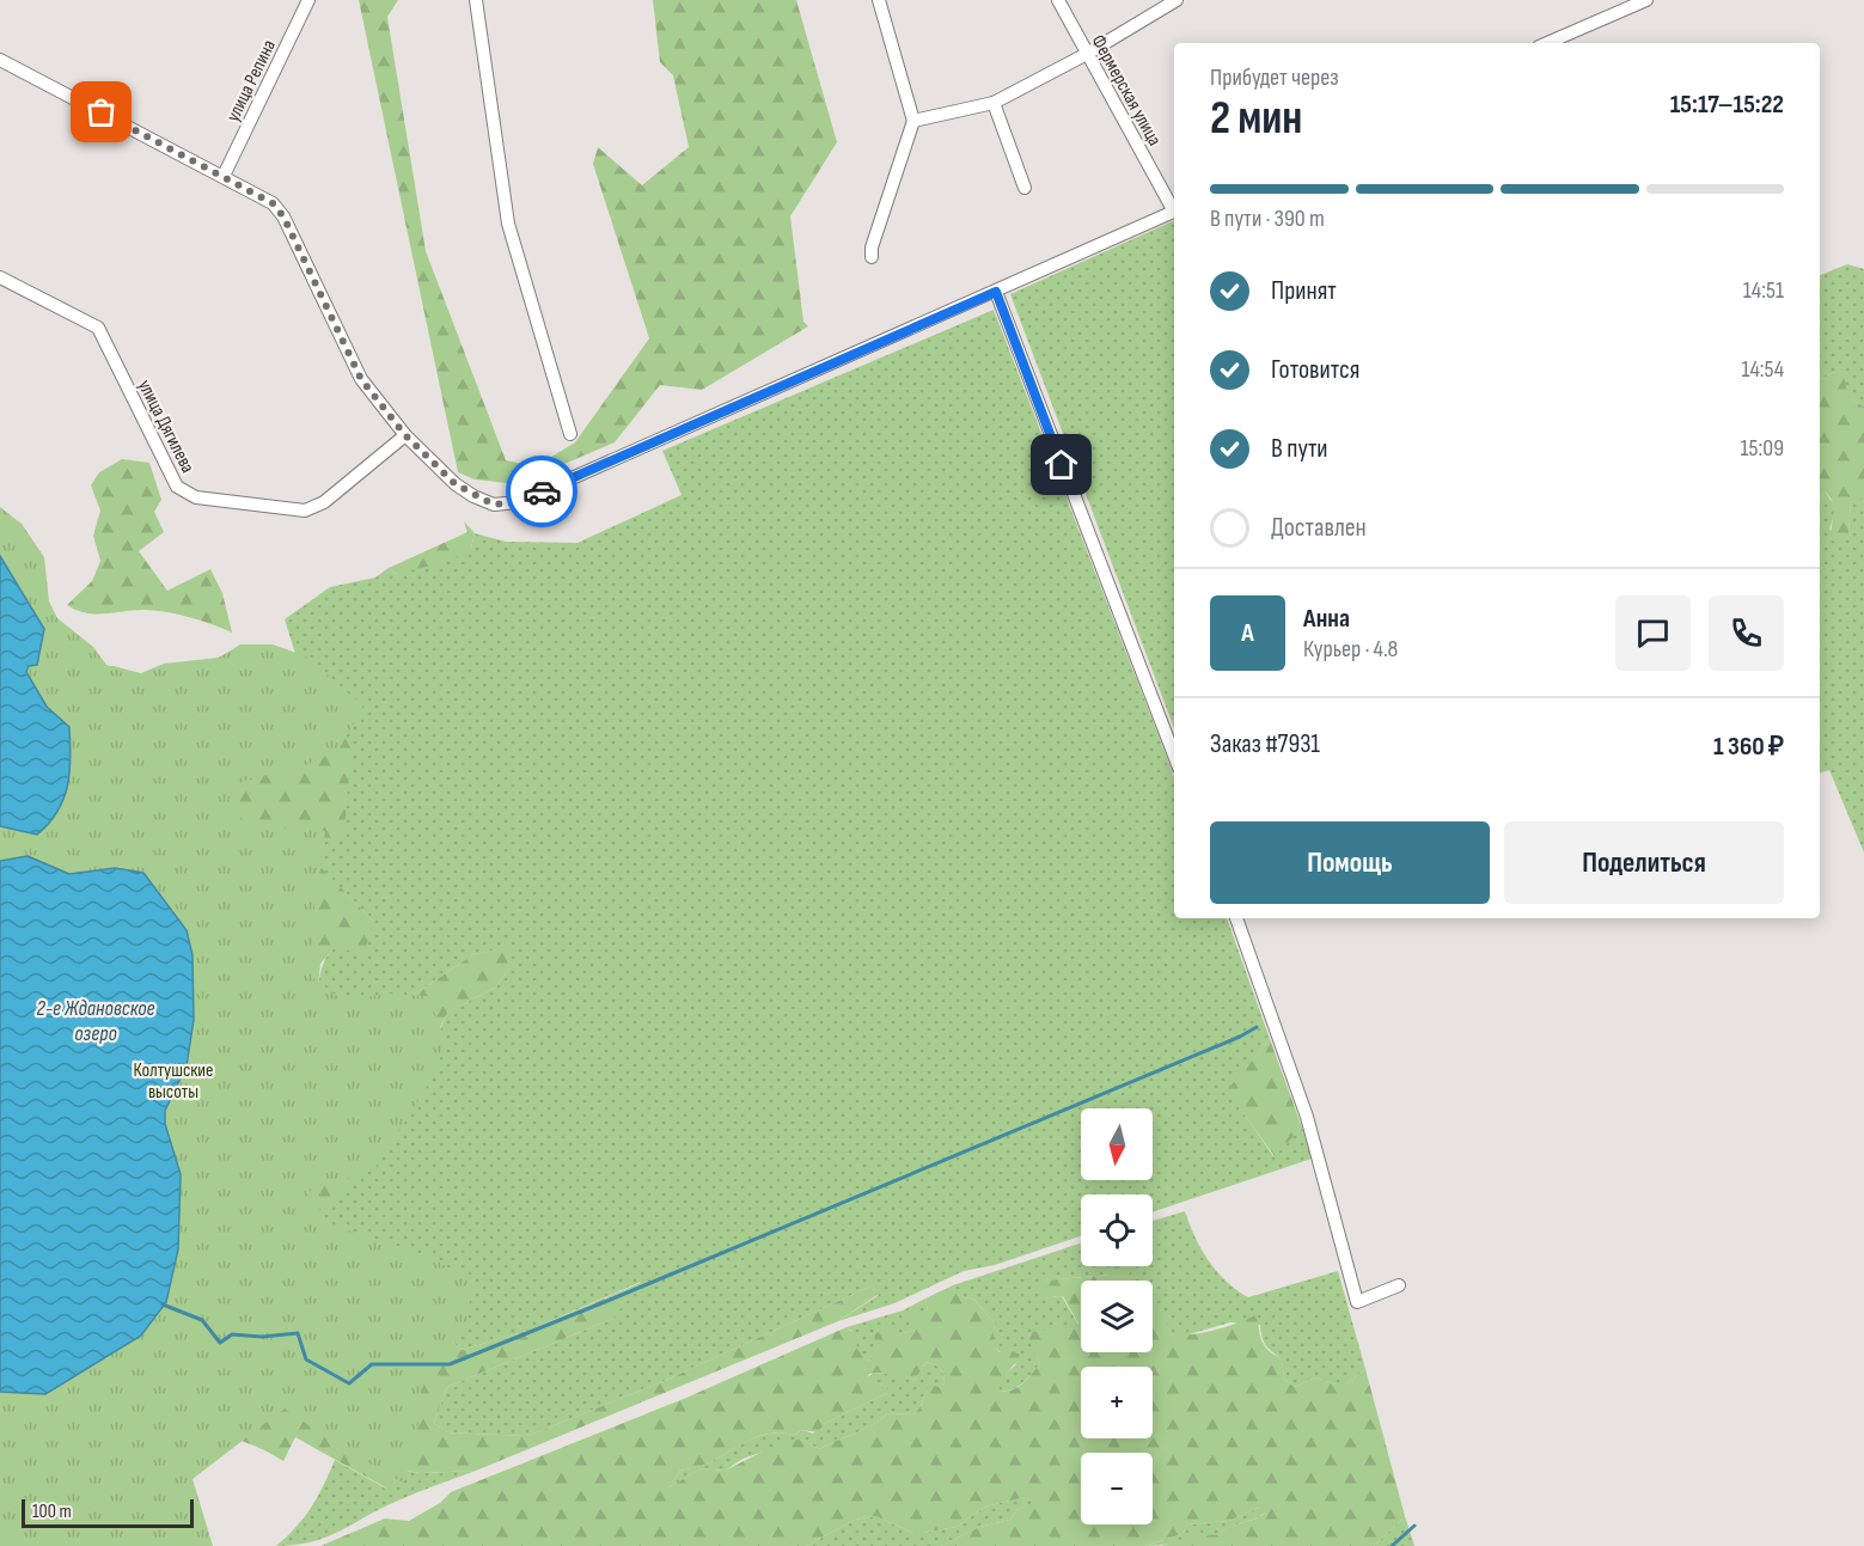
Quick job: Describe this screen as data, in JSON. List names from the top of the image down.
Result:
{
  "streets": {
    "street": ["улица Репина", "Фермерская улица", "улица Дягилева"]
  },
  "water": ["2-е Ждановское озеро"],
  "parks": ["Колтушские высоты"],
  "scale_bar": "100 m",
  "north": "bottom",
  "page": {
    "heading": ["2 мин", "Прибудет через", "15:17–15:22"],
    "panel": [
      "Анна",
      "Курьер · 4.8",
      "Заказ #7931",
      "1 360 ₽"
    ],
    "bar": "В пути · 390 m",
    "list": [
      ["Принят", "14:51"],
      ["Готовится", "14:54"],
      ["В пути", "15:09"],
      "Доставлен"
    ],
    "round": "А",
    "buttons": ["Помощь", "Поделиться"],
    "map_buttons": ["+", "−"],
    "scale": "100 m"
  }
}
